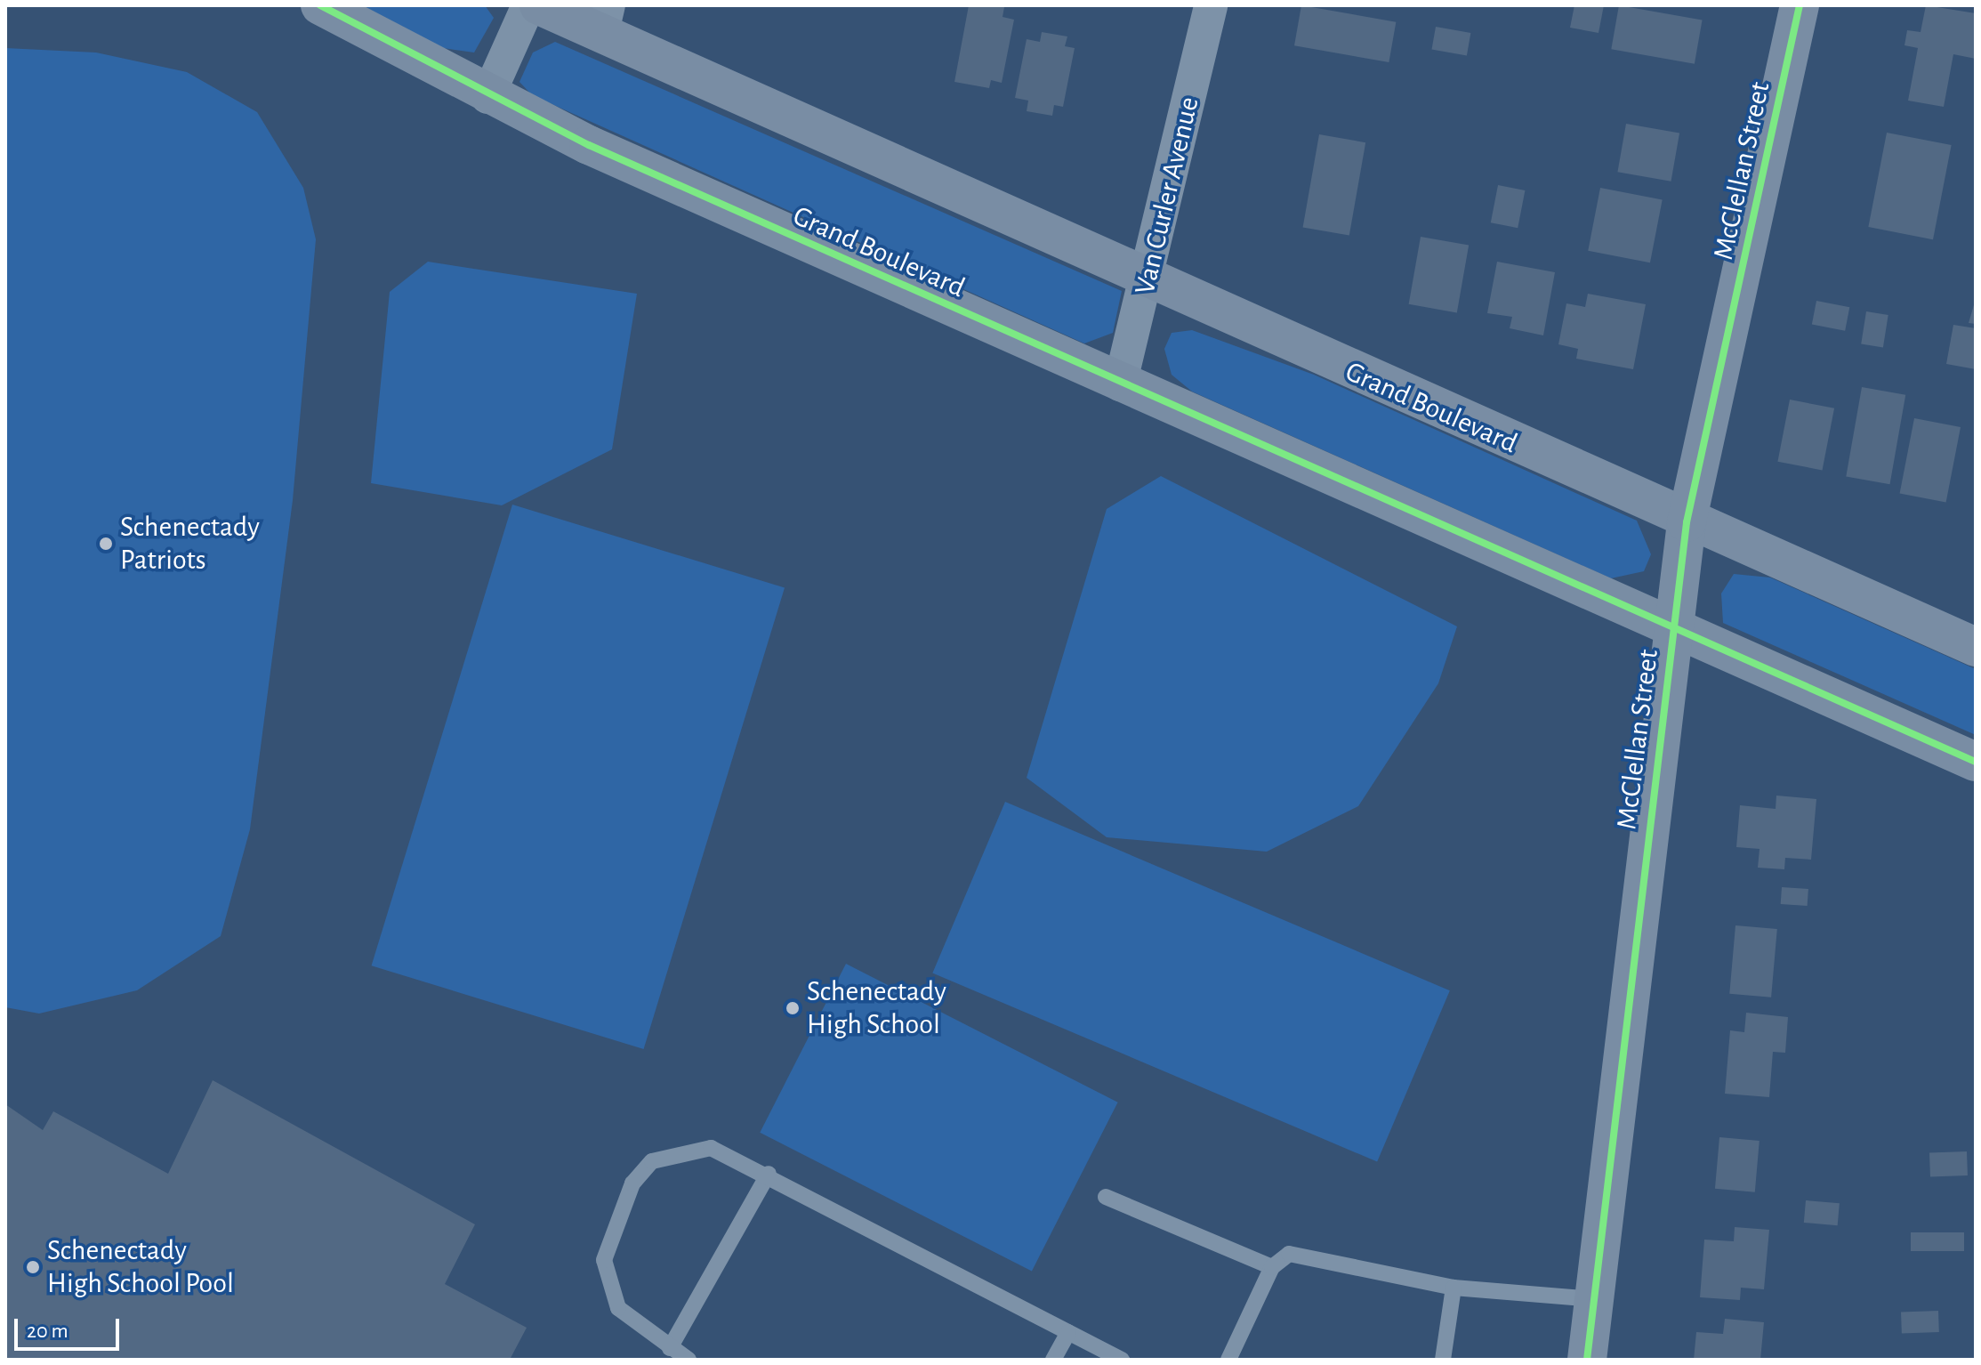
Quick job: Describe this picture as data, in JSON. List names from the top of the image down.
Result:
{
  "streets": {
    "street": ["McClellan Street", "Van Curler Avenue", "Grand Boulevard"]
  },
  "crossings": [
    ["McClellan Street", "Grand Boulevard"],
    ["Van Curler Avenue", "Grand Boulevard"]
  ],
  "places": ["Schenectady Patriots", "Schenectady High School", "Schenectady High School Pool"],
  "scale_bar": "20 m"
}
